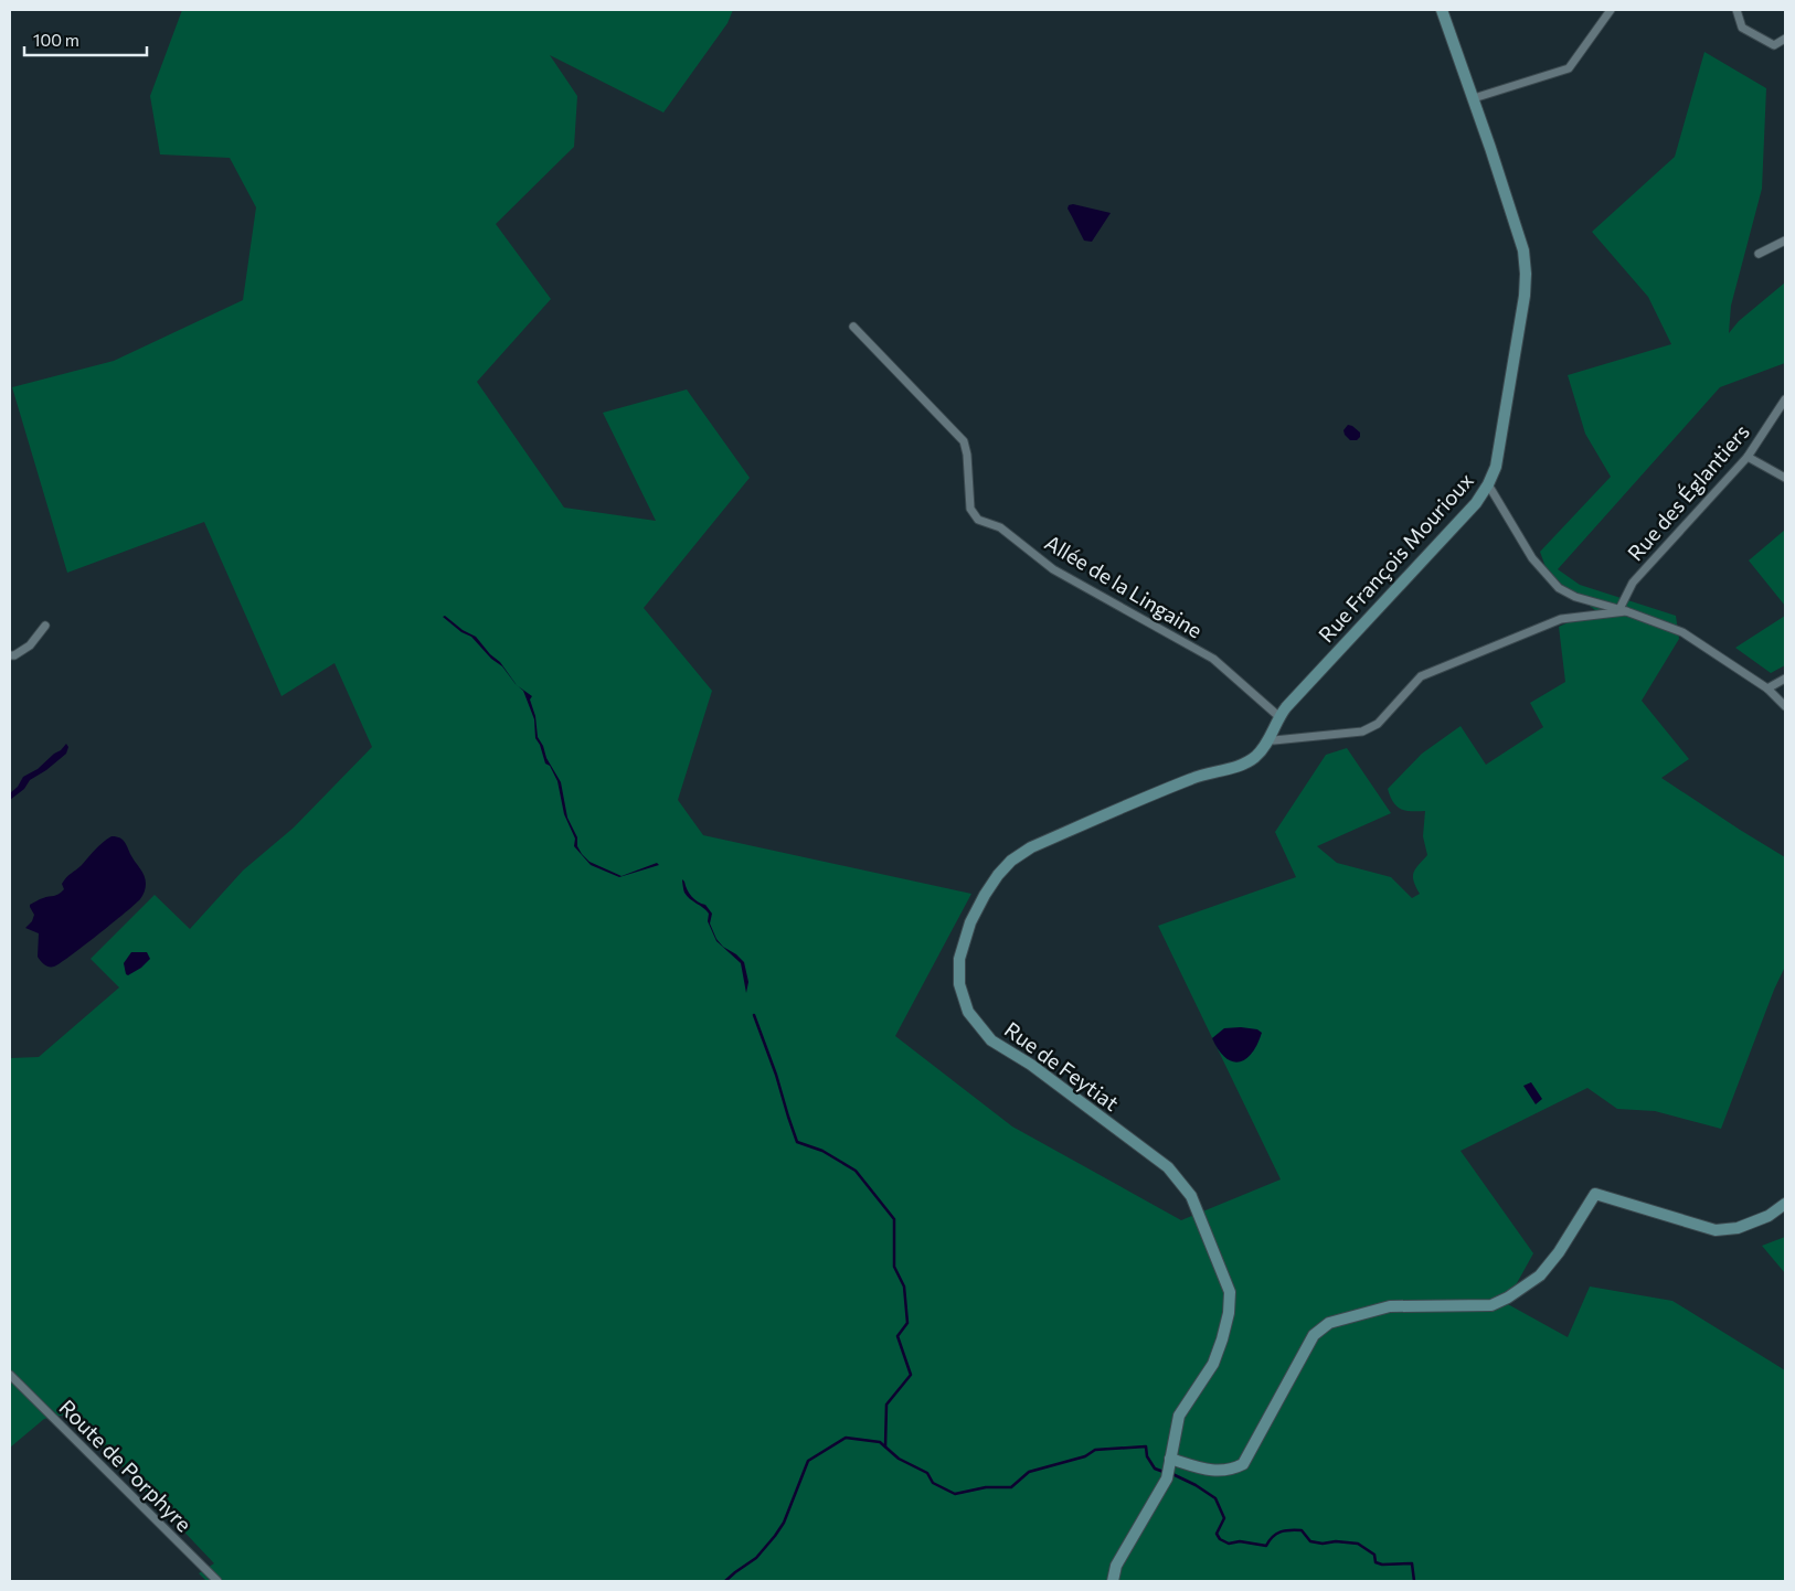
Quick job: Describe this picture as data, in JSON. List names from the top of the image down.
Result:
{
  "streets": {
    "street": [
      "Rue des Églantiers",
      "Rue François Mourioux",
      "Allée de la Lingaine",
      "Rue de Feytiat",
      "Route de Porphyre"
    ]
  },
  "crossings": [
    ["Rue François Mourioux", "Allée de la Lingaine"],
    ["Rue François Mourioux", "Rue de Feytiat"]
  ],
  "scale_bar": "100 m"
}
